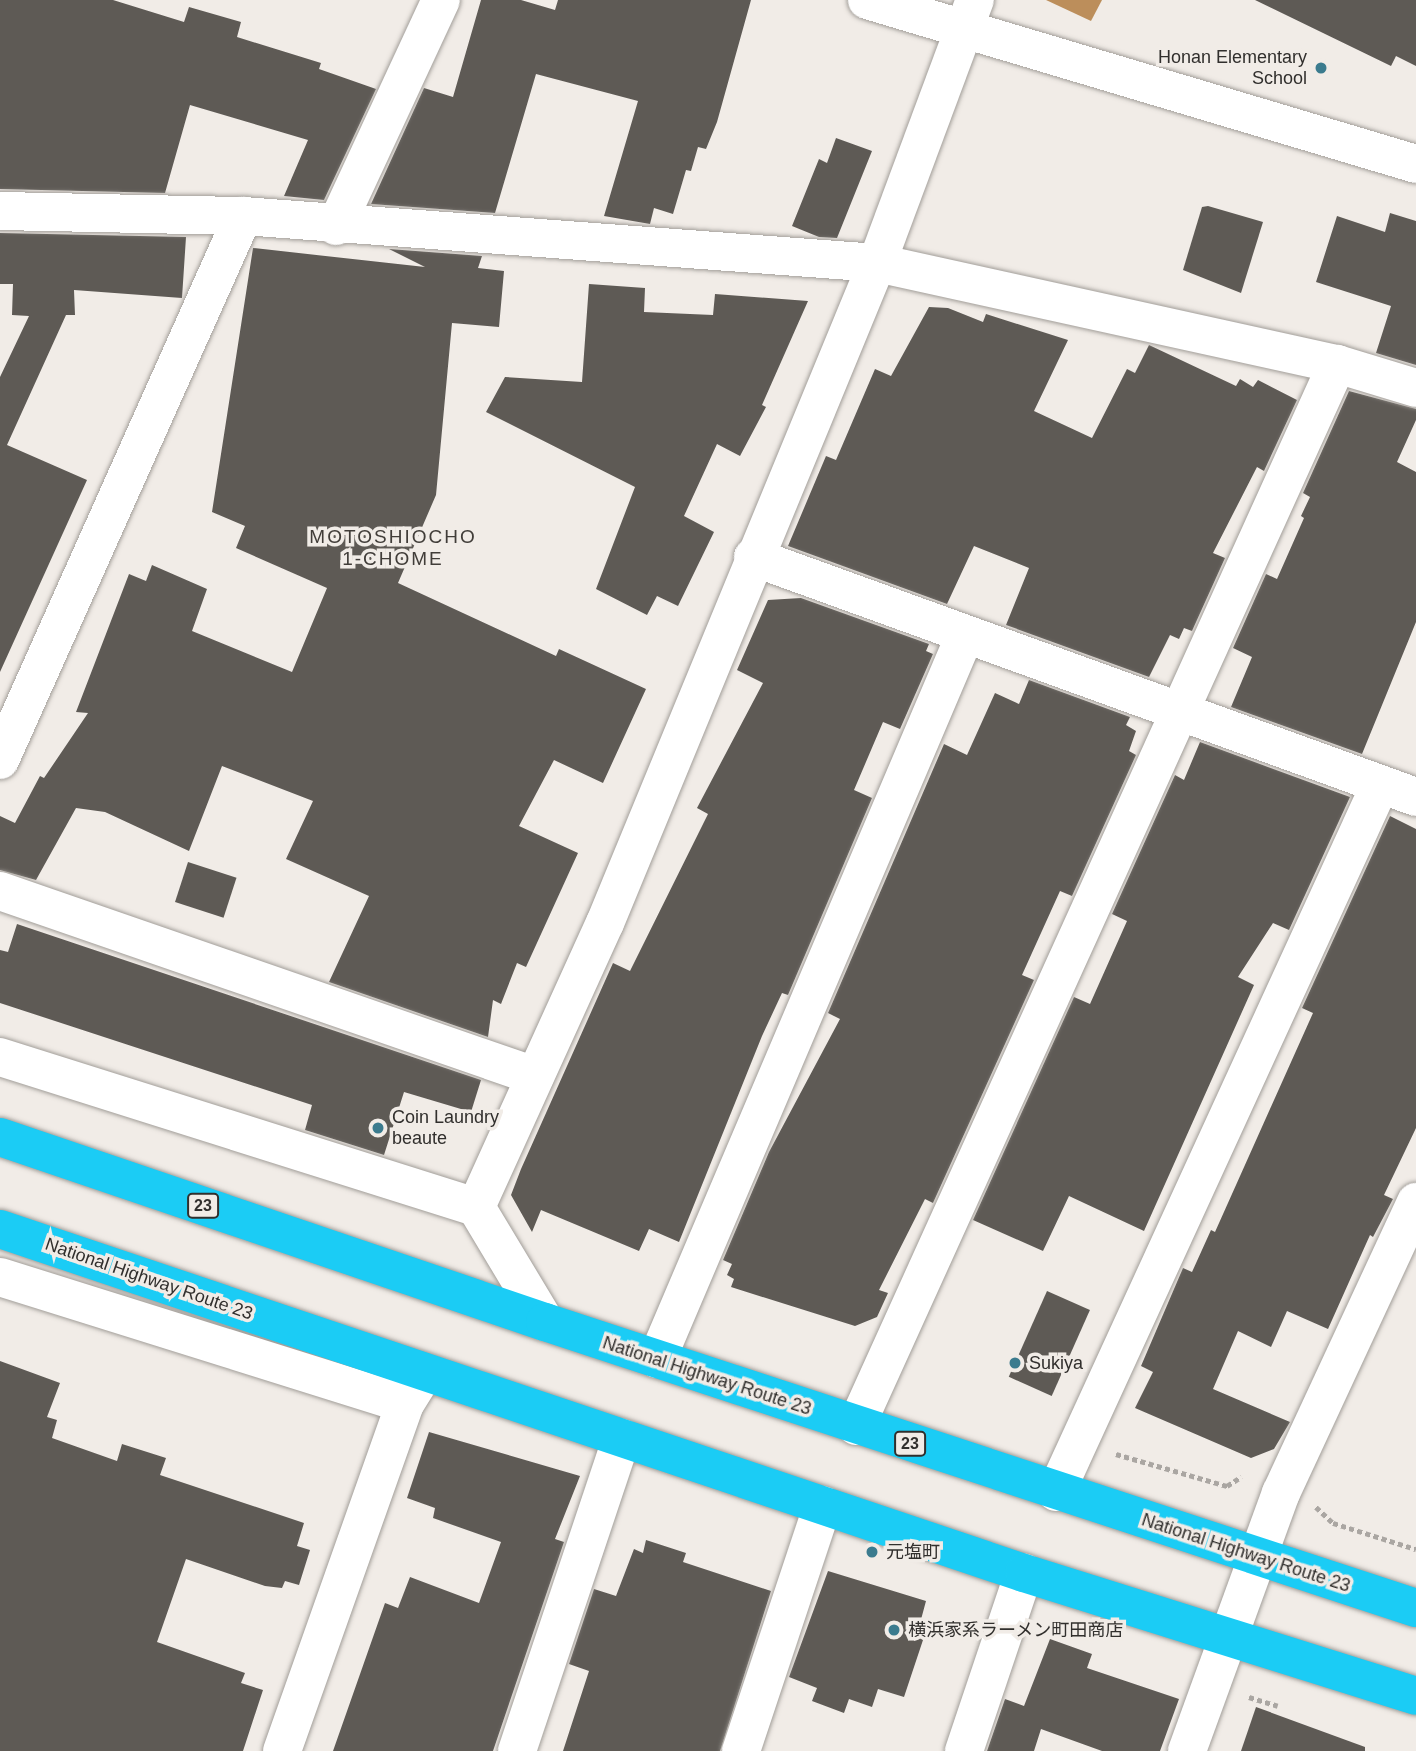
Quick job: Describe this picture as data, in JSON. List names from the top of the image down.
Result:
{
  "streets": {
    "highway": ["23", "National Highway Route 23"]
  },
  "districts": ["MOTOSHIOCHO 1-CHOME"],
  "places": [
    "Honan Elementary School",
    "Coin Laundry beaute",
    "Sukiya",
    "元塩町",
    "横浜家系ラーメン町田商店"
  ]
}
